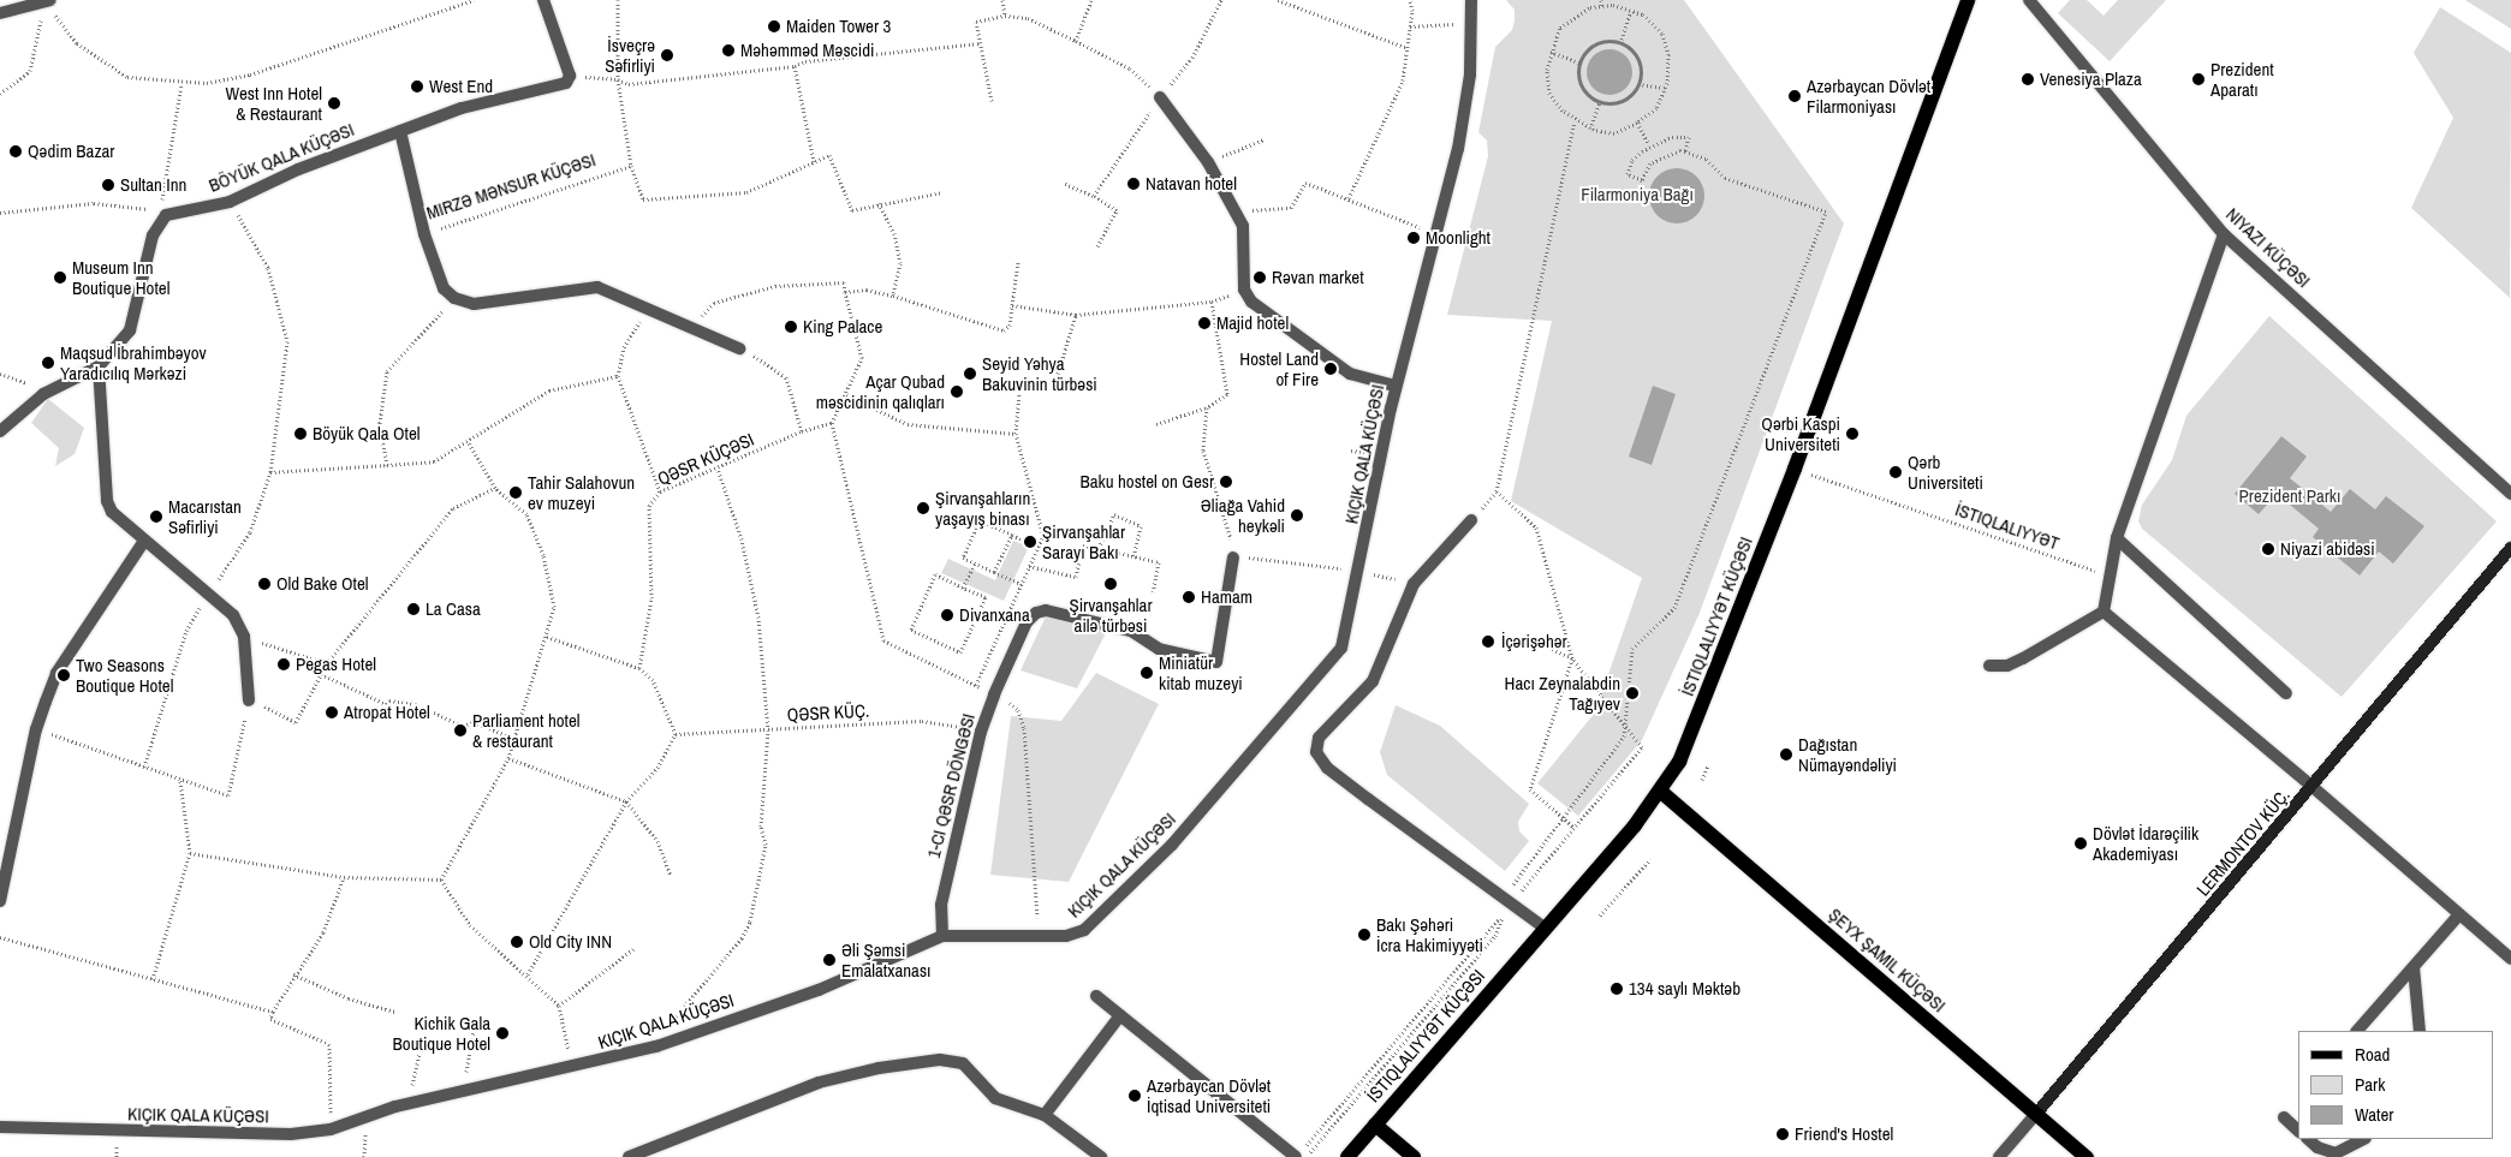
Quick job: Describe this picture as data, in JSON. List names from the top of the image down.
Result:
{
  "streets": {
    "main road": ["İSTIQLALIYYƏT KÜÇƏSI", "ŞEYX ŞAMIL KÜÇƏSI"],
    "street": [
      "BÖYÜK QALA KÜÇƏSI",
      "MIRZƏ MƏNSUR KÜÇƏSI",
      "NIYAZI KÜÇƏSI",
      "KIÇIK QALA KÜÇƏSI",
      "1-CI QƏSR DÖNGƏSI",
      "LERMONTOV KÜÇ."
    ],
    "path": ["QƏSR KÜÇƏSI", "İSTIQLALIYYƏT", "QƏSR KÜÇ."]
  },
  "crossings": [
    ["KIÇIK QALA KÜÇƏSI", "1-CI QƏSR DÖNGƏSI"],
    ["İSTIQLALIYYƏT", "İSTIQLALIYYƏT KÜÇƏSI"],
    ["İSTIQLALIYYƏT KÜÇƏSI", "ŞEYX ŞAMIL KÜÇƏSI"],
    ["QƏSR KÜÇ.", "1-CI QƏSR DÖNGƏSI"],
    ["LERMONTOV KÜÇ.", "ŞEYX ŞAMIL KÜÇƏSI"]
  ],
  "parks": ["Filarmoniya Bağı", "Prezident Parkı"],
  "places": [
    "Maiden Tower 3",
    "Məhəmməd Məscidi",
    "İsveçrə Səfirliyi",
    "Venesiya Plaza",
    "Prezident Aparatı",
    "West End",
    "Azərbaycan Dövlət Filarmoniyası",
    "West Inn Hotel & Restaurant",
    "Qədim Bazar",
    "Natavan hotel",
    "Sultan Inn",
    "Moonlight",
    "Museum Inn Boutique Hotel",
    "Rəvan market",
    "Majid hotel",
    "King Palace",
    "Maqsud İbrahimbəyov Yaradıcılıq Mərkəzi",
    "Hostel Land of Fire",
    "Seyid Yəhya Bakuvinin türbəsi",
    "Açar Qubad məscidinin qalıqları",
    "Böyük Qala Otel",
    "Qərbi Kaspi Universiteti",
    "Qərb Universiteti",
    "Baku hostel on Gesr",
    "Tahir Salahovun ev muzeyi",
    "Şirvanşahların yaşayış binası",
    "Əliağa Vahid heykəli",
    "Macarıstan Səfirliyi",
    "Şirvanşahlar Sarayı Bakı",
    "Niyazi abidəsi",
    "Old Bake Otel",
    "Şirvanşahlar ailə türbəsi",
    "Hamam",
    "La Casa",
    "Divanxana",
    "İçərişəhər",
    "Pegas Hotel",
    "Miniatür kitab muzeyi",
    "Two Seasons Boutique Hotel",
    "Hacı Zeynalabdin Tağıyev",
    "Atropat Hotel",
    "Parliament hotel & restaurant",
    "Dağıstan Nümayəndəliyi",
    "Dövlət İdarəçilik Akademiyası",
    "Bakı Şəhəri İcra Hakimiyyəti",
    "Old City INN",
    "Əli Şəmsi Emalatxanası",
    "134 saylı Məktəb",
    "Kichik Gala Boutique Hotel",
    "Azərbaycan Dövlət İqtisad Universiteti",
    "Friend's Hostel"
  ],
  "legend": ["Road", "Park", "Water"]
}
